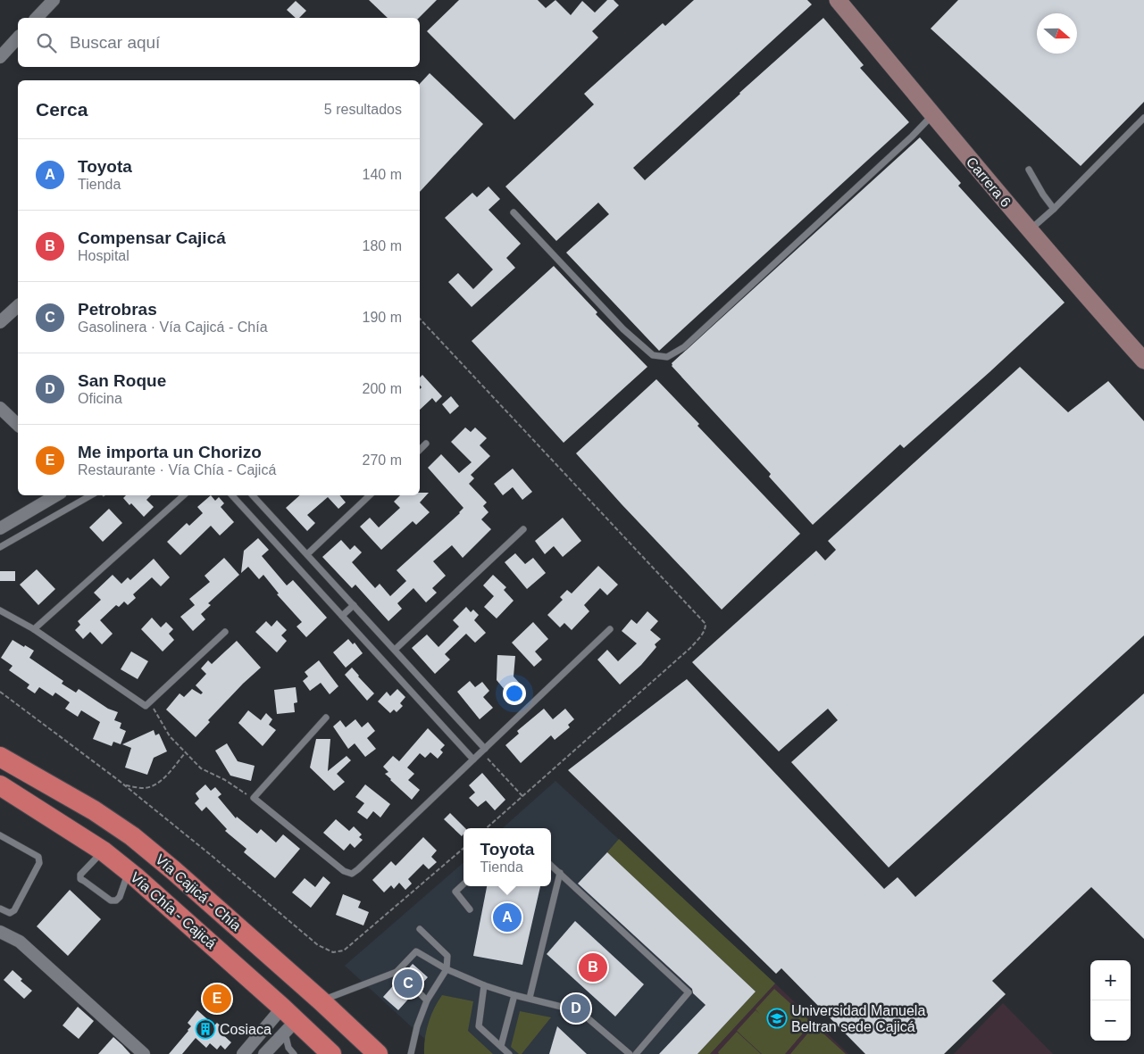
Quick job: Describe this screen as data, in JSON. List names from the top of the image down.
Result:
{
  "streets": {
    "highway": ["Vía Cajicá - Chía", "Vía Chía - Cajicá"],
    "main road": ["Carrera 6"]
  },
  "places": {
    "school or university": ["Universidad Manuela Beltran sede Cajicá"],
    "building": ["Cosiaca"]
  },
  "north": "right",
  "page": {
    "search": "Buscar aquí",
    "heading": ["Cerca", "5 resultados"],
    "list": [
      {
        "mark": "A",
        "name": "Toyota",
        "note": "Tienda",
        "value": "140 m"
      },
      {
        "mark": "B",
        "name": "Compensar Cajicá",
        "note": "Hospital",
        "value": "180 m"
      },
      {
        "mark": "C",
        "name": "Petrobras",
        "note": "Gasolinera · Vía Cajicá - Chía",
        "value": "190 m"
      },
      {
        "mark": "D",
        "name": "San Roque",
        "note": "Oficina",
        "value": "200 m"
      },
      {
        "mark": "E",
        "name": "Me importa un Chorizo",
        "note": "Restaurante · Vía Chía - Cajicá",
        "value": "270 m"
      }
    ],
    "popup": ["Toyota", "Tienda"],
    "pins": [
      "A",
      "B",
      "C",
      "E",
      "D"
    ],
    "map_buttons": ["+", "−"]
  }
}
